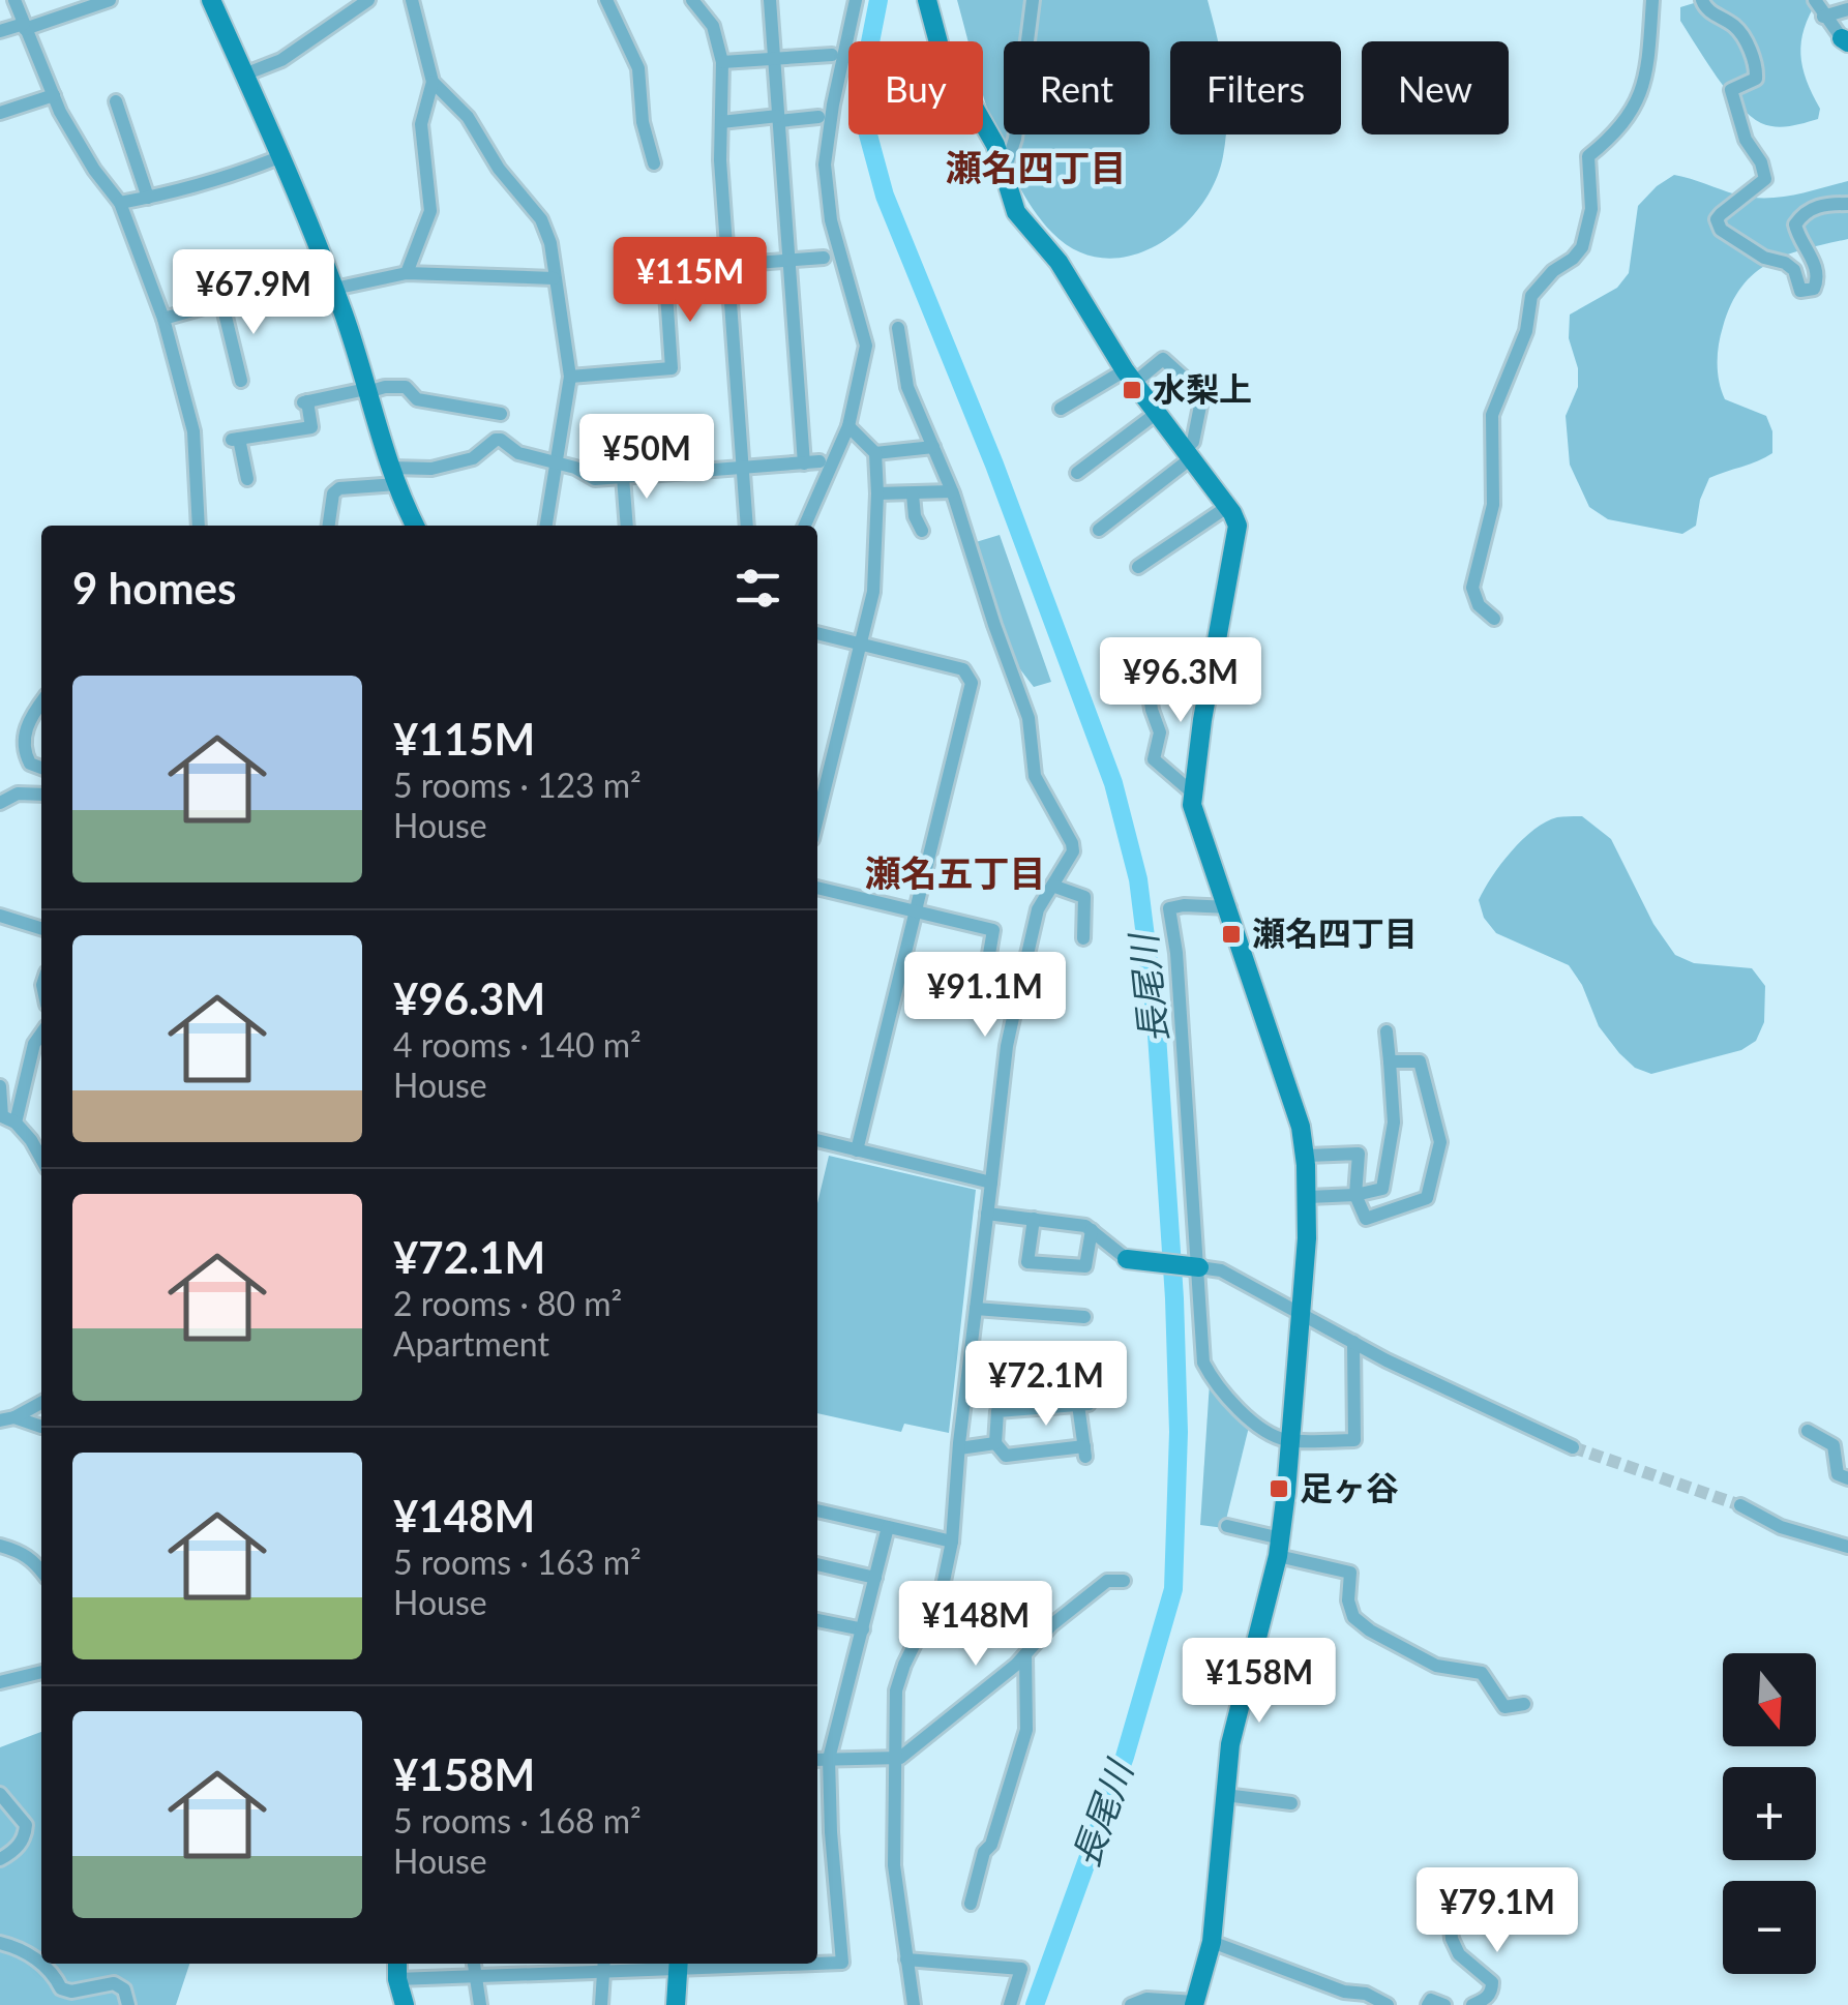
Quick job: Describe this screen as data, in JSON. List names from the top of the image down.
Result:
{
  "districts": ["瀬名四丁目", "瀬名五丁目"],
  "water": ["長尾川"],
  "places": {
    "transit": ["水梨上", "瀬名四丁目", "足ヶ谷"]
  },
  "north": "bottom",
  "page": {
    "chip": [
      "Buy",
      "Rent",
      "Filters",
      "New"
    ],
    "price": [
      "¥115M",
      "¥67.9M",
      "¥50M",
      "¥96.3M",
      "¥91.1M",
      "¥72.1M",
      "¥148M",
      "¥158M",
      "¥79.1M"
    ],
    "heading": "9 homes",
    "list": [
      {
        "name": "¥115M",
        "note": "5 rooms · 123 m² · House"
      },
      {
        "name": "¥96.3M",
        "note": "4 rooms · 140 m² · House"
      },
      {
        "name": "¥72.1M",
        "note": "2 rooms · 80 m² · Apartment"
      },
      {
        "name": "¥148M",
        "note": "5 rooms · 163 m² · House"
      },
      {
        "name": "¥158M",
        "note": "5 rooms · 168 m² · House"
      }
    ],
    "map_buttons": ["+", "−"]
  }
}
